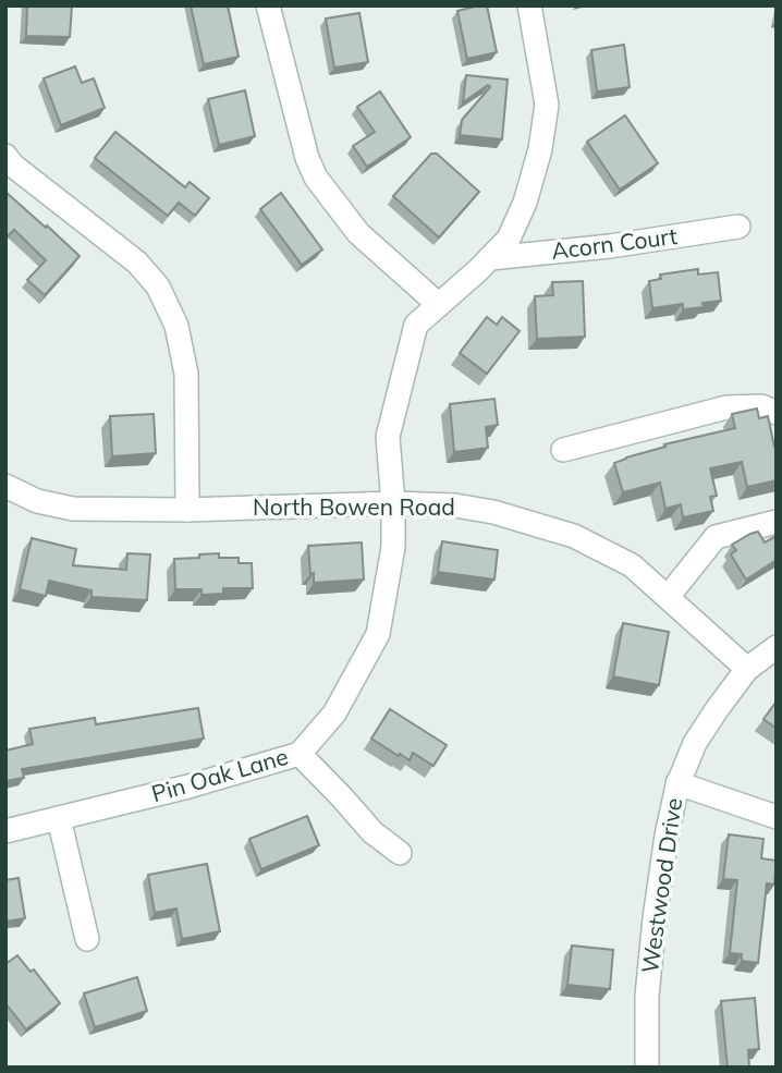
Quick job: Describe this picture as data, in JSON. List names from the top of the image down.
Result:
{
  "streets": {
    "street": [
      "Acorn Court",
      "North Bowen Road",
      "Pin Oak Lane",
      "Westwood Drive"
    ]
  },
  "crossings": [
    ["Acorn Court", "Pin Oak Lane"],
    ["North Bowen Road", "Pin Oak Lane"],
    ["North Bowen Road", "Westwood Drive"]
  ]
}
